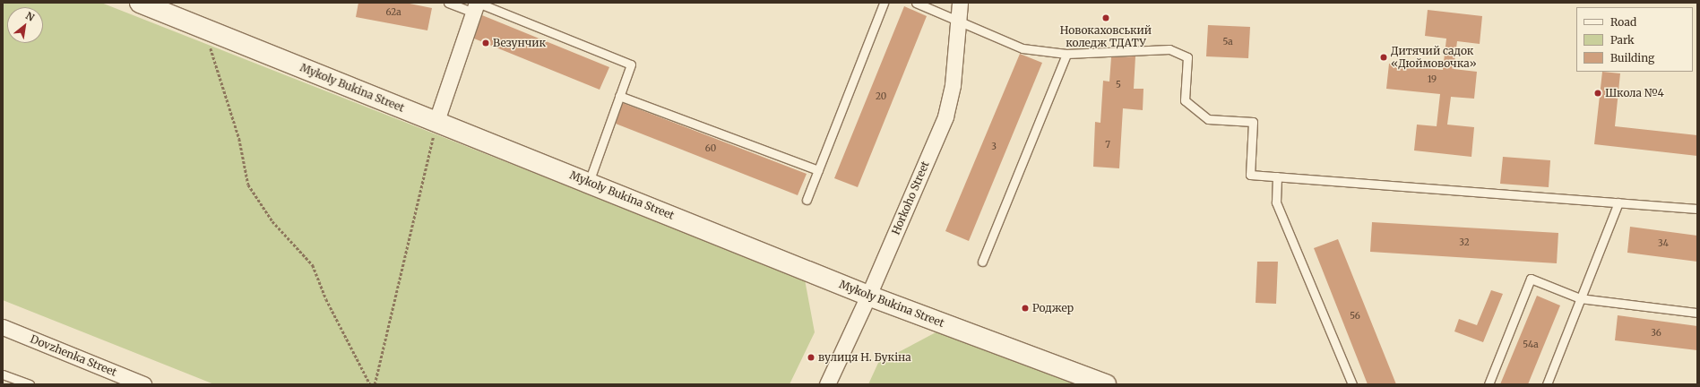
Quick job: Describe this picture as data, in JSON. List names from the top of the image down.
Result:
{
  "streets": {
    "street": ["Mykoly Bukina Street", "Horkoho Street", "Dovzhenka Street"]
  },
  "crossings": [
    ["Mykoly Bukina Street", "Horkoho Street"]
  ],
  "places": [
    "Новокаховський коледж ТДАТУ",
    "Везунчик",
    "Дитячий садок «Дюймовочка»",
    "Школа №4",
    "Роджер",
    "вулиця Н. Букіна"
  ],
  "house_numbers": [
    "62а",
    "5а",
    "19",
    "5",
    "20",
    "7",
    "3",
    "60",
    "32",
    "34",
    "56",
    "36",
    "54а"
  ],
  "legend": ["Road", "Park", "Building"],
  "north": "top right"
}
